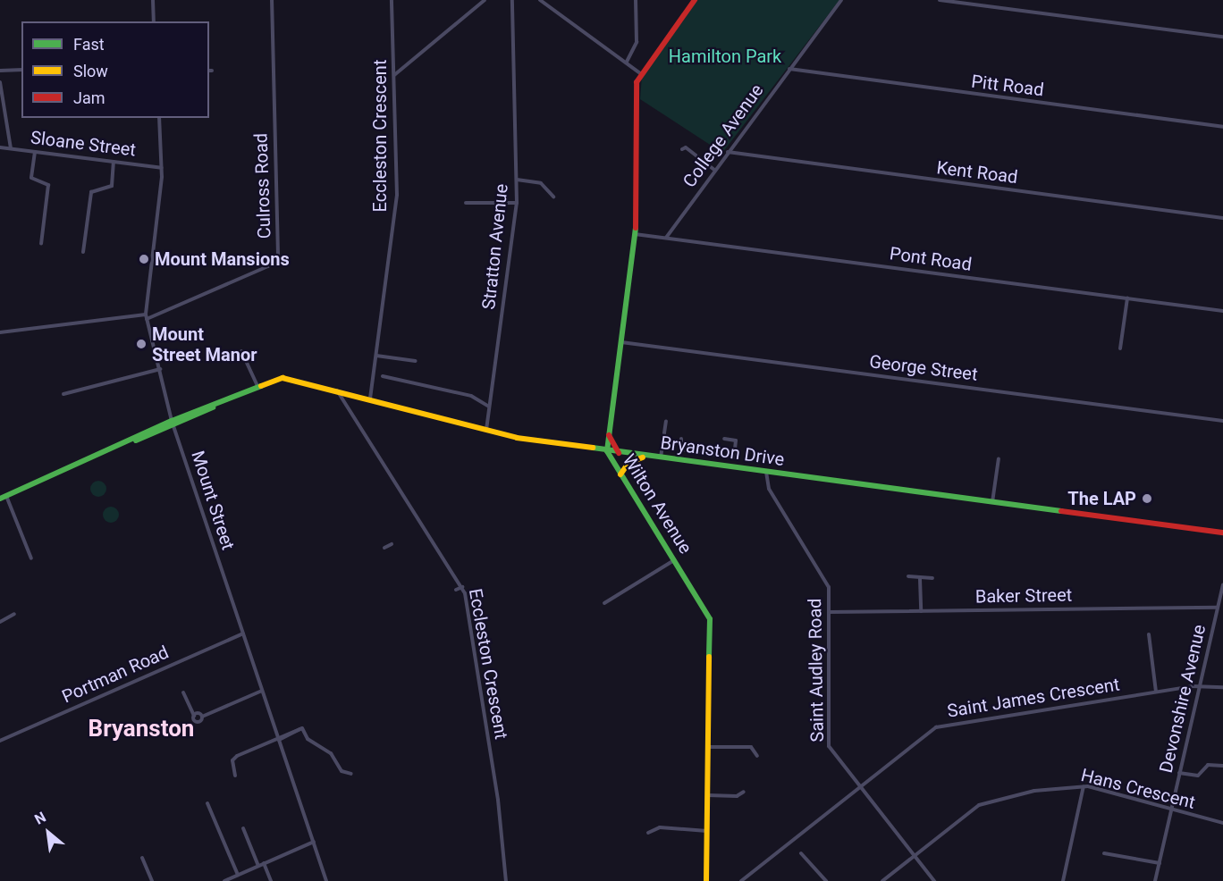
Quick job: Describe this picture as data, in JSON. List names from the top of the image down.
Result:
{
  "streets": {
    "main road": ["Bryanston Drive", "Wilton Avenue"],
    "street": [
      "Pitt Road",
      "Eccleston Crescent",
      "College Avenue",
      "Sloane Street",
      "Kent Road",
      "Culross Road",
      "Stratton Avenue",
      "Pont Road",
      "George Street",
      "Mount Street",
      "Baker Street",
      "Saint Audley Road",
      "Portman Road",
      "Saint James Crescent",
      "Devonshire Avenue",
      "Hans Crescent"
    ]
  },
  "crossings": [
    ["Pitt Road", "College Avenue"],
    ["Eccleston Crescent", "Bryanston Drive"],
    ["College Avenue", "Kent Road"],
    ["College Avenue", "Pont Road"],
    ["Sloane Street", "Mount Street"],
    ["Culross Road", "Mount Street"],
    ["Stratton Avenue", "Bryanston Drive"],
    ["Pont Road", "Wilton Avenue"],
    ["George Street", "Wilton Avenue"],
    ["Bryanston Drive", "Mount Street"],
    ["Bryanston Drive", "Wilton Avenue"],
    ["Bryanston Drive", "Saint Audley Road"],
    ["Mount Street", "Portman Road"],
    ["Baker Street", "Saint Audley Road"],
    ["Baker Street", "Devonshire Avenue"],
    ["Saint Audley Road", "Saint James Crescent"],
    ["Saint Audley Road", "Hans Crescent"],
    ["Saint James Crescent", "Devonshire Avenue"],
    ["Devonshire Avenue", "Hans Crescent"]
  ],
  "districts": ["Bryanston"],
  "parks": ["Hamilton Park"],
  "places": ["Mount Mansions", "Mount Street Manor", "The LAP"],
  "legend": ["Fast", "Slow", "Jam"],
  "north": "top left"
}
